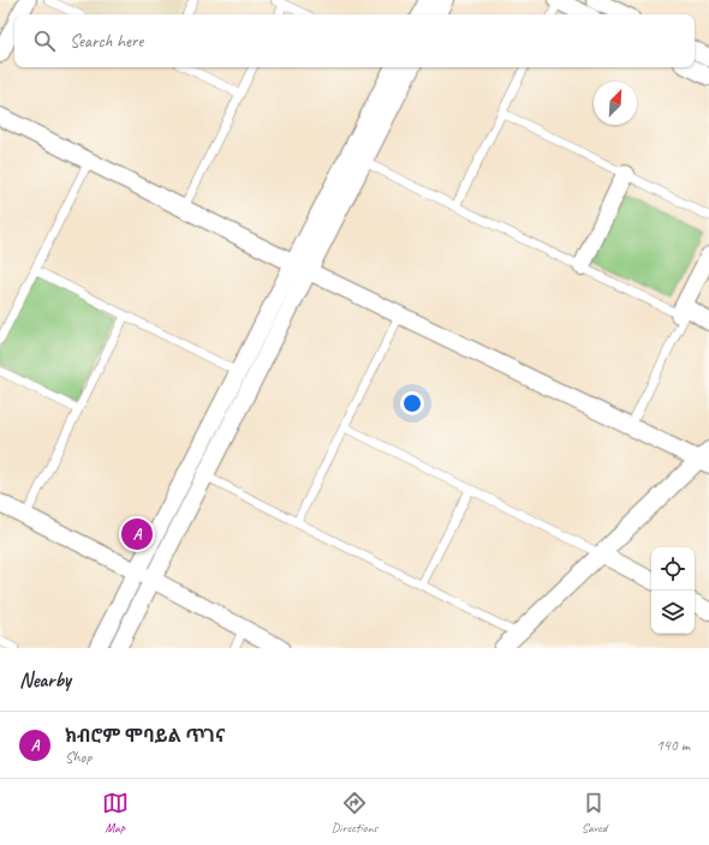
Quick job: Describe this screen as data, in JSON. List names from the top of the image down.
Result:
{
  "north": "top right",
  "page": {
    "search": "Search here",
    "pins": "A",
    "heading": "Nearby",
    "list": [
      {
        "mark": "A",
        "name": "ክብሮም ሞባይል ጥገና",
        "note": "Shop",
        "value": "140 m"
      }
    ],
    "nav": ["Map", "Directions", "Saved"]
  }
}
